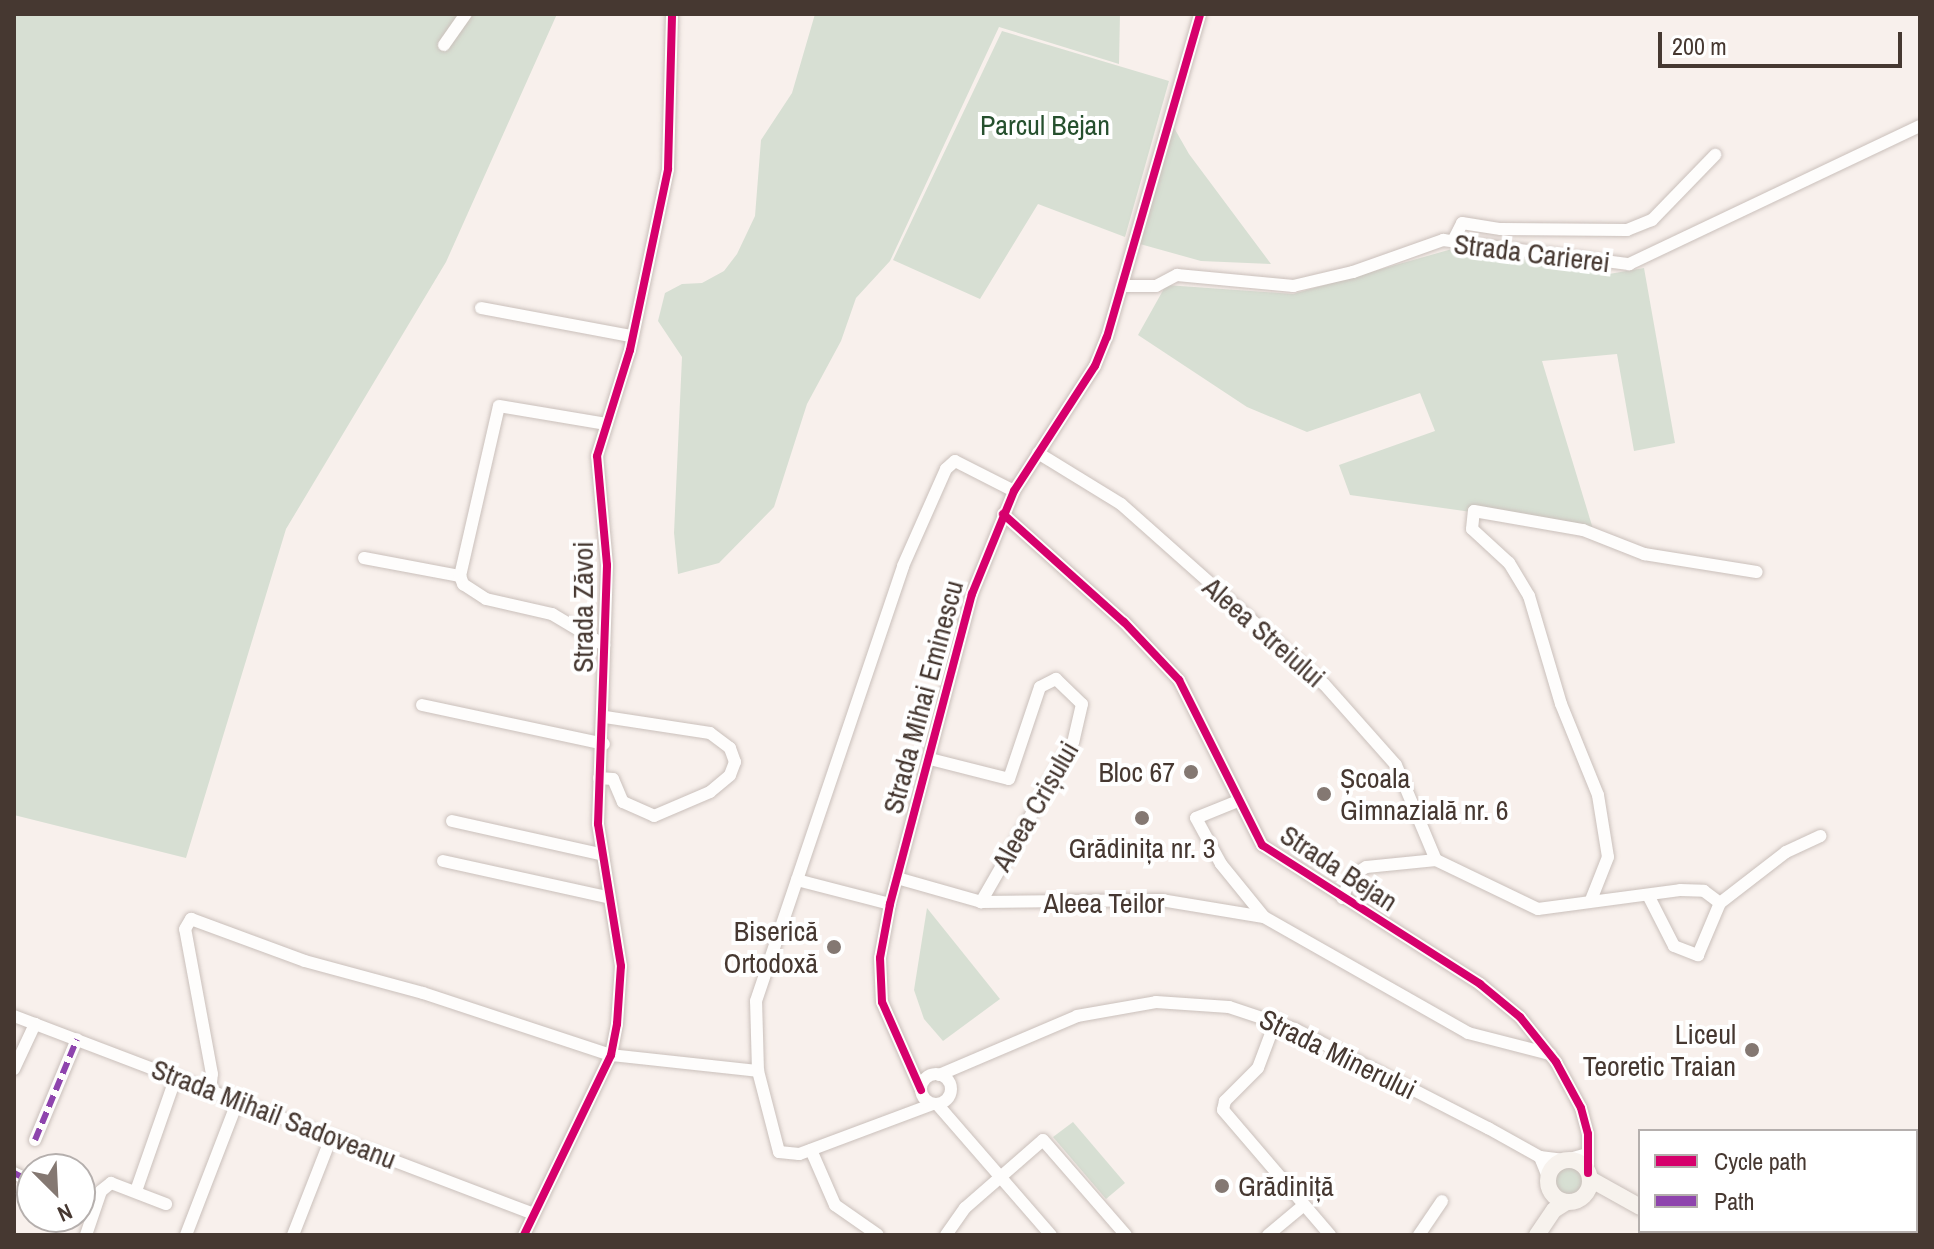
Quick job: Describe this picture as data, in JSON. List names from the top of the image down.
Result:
{
  "streets": {
    "street": [
      "Strada Carierei",
      "Strada Zăvoi",
      "Aleea Streiului",
      "Strada Mihai Eminescu",
      "Aleea Crișului",
      "Strada Bejan",
      "Aleea Teilor",
      "Strada Minerului",
      "Strada Mihail Sadoveanu"
    ]
  },
  "crossings": [
    ["Strada Carierei", "Strada Mihai Eminescu"],
    ["Strada Zăvoi", "Strada Mihail Sadoveanu"],
    ["Aleea Streiului", "Strada Mihai Eminescu"],
    ["Strada Mihai Eminescu", "Aleea Crișului"],
    ["Strada Mihai Eminescu", "Strada Bejan"],
    ["Strada Mihai Eminescu", "Aleea Teilor"],
    ["Strada Mihai Eminescu", "Strada Minerului"],
    ["Aleea Crișului", "Aleea Teilor"],
    ["Strada Bejan", "Aleea Teilor"]
  ],
  "parks": ["Parcul Bejan"],
  "places": [
    "Bloc 67",
    "Școala Gimnazială nr. 6",
    "Grădinița nr. 3",
    "Biserică Ortodoxă",
    "Liceul Teoretic Traian",
    "Grădiniță"
  ],
  "legend": ["Cycle path", "Path"],
  "scale_bar": "200 m",
  "north": "bottom right"
}
